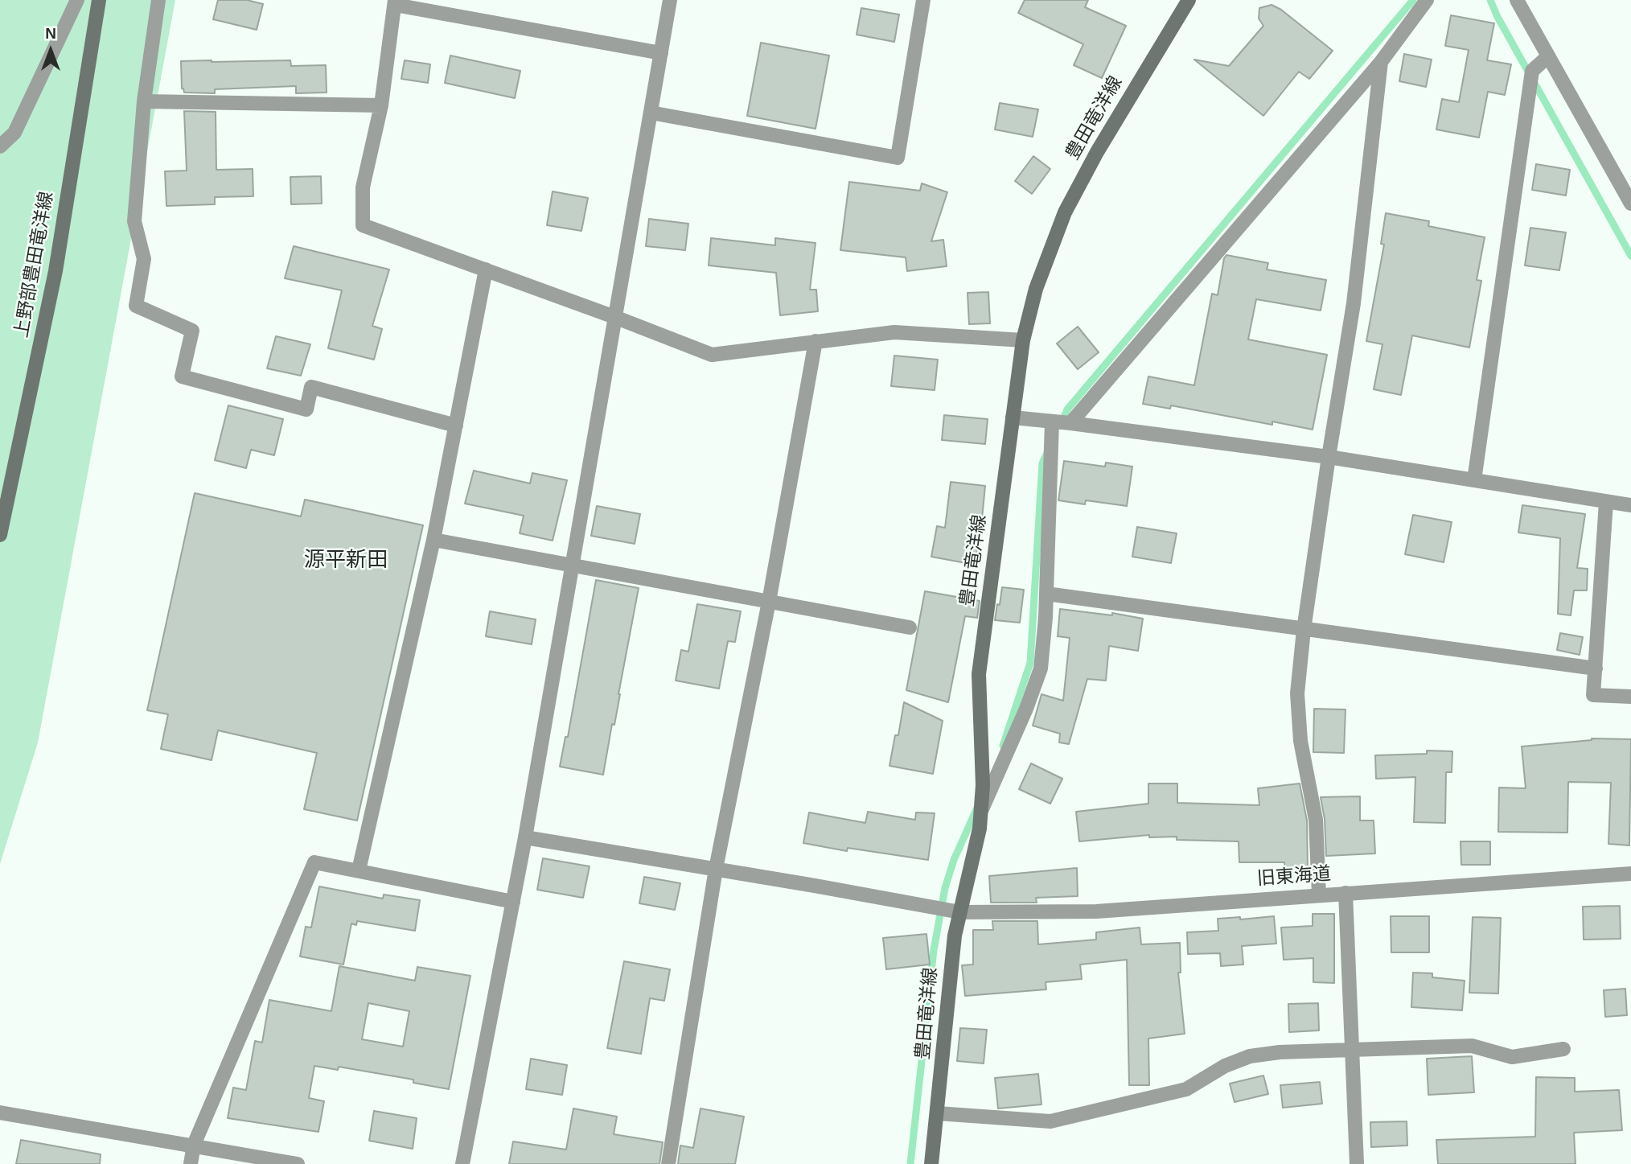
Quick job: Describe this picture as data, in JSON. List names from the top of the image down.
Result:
{
  "streets": {
    "main road": ["豊田竜洋線", "上野部豊田竜洋線"],
    "street": ["旧東海道"]
  },
  "crossings": [
    ["豊田竜洋線", "旧東海道"]
  ],
  "districts": ["源平新田"],
  "north": "top"
}
